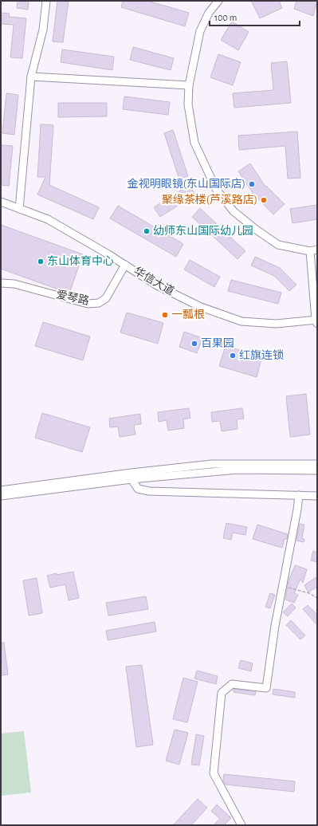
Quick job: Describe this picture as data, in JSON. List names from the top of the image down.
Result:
{
  "streets": {
    "street": ["华信大道", "爱琴路"]
  },
  "crossings": [
    ["华信大道", "爱琴路"]
  ],
  "places": [
    "金视明眼镜(东山国际店)",
    "聚缘茶楼(芦溪路店)",
    "幼师东山国际幼儿园",
    "东山体育中心",
    "一瓢根",
    "百果园",
    "红旗连锁"
  ],
  "scale_bar": "100 m"
}
